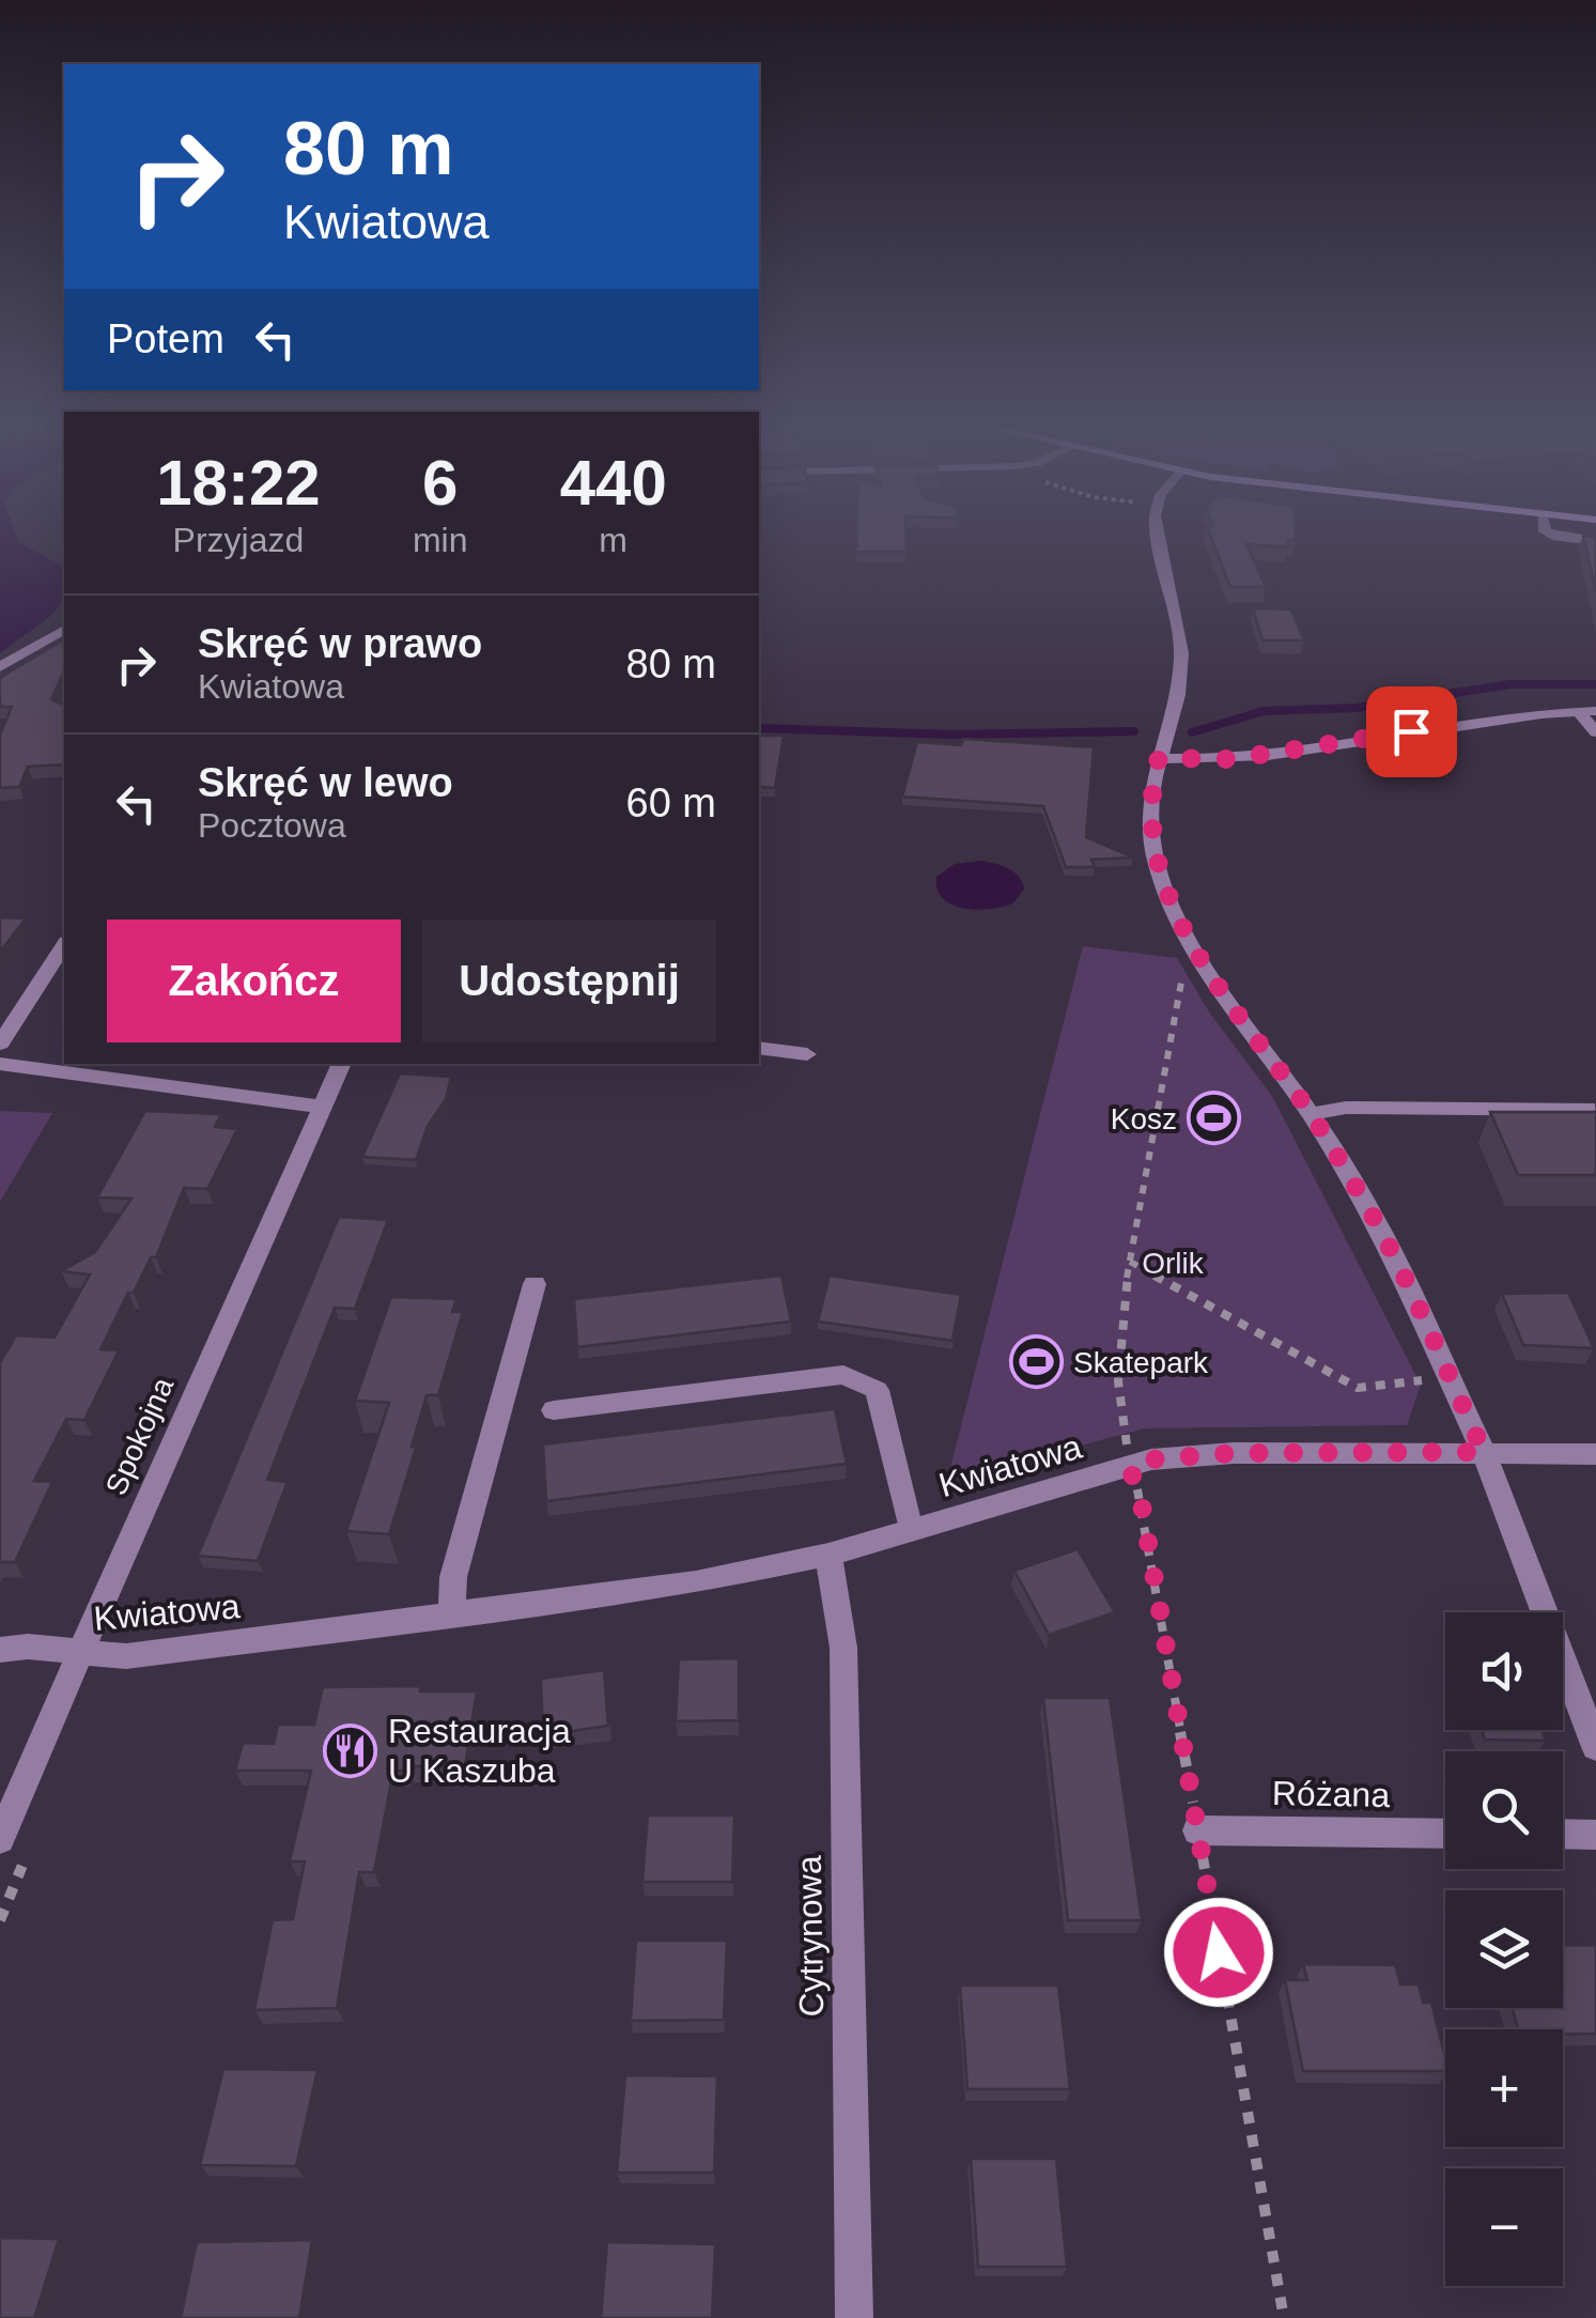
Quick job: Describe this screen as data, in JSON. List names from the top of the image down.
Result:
{
  "streets": {
    "street": [
      "Spokojna",
      "Kwiatowa",
      "Różana",
      "Cytrynowa"
    ]
  },
  "crossings": [
    ["Spokojna", "Kwiatowa"],
    ["Kwiatowa", "Cytrynowa"]
  ],
  "parks": ["Orlik"],
  "places": {
    "sports": ["Kosz", "Skatepark"],
    "restaurant": ["Restauracja U Kaszuba"]
  },
  "page": {
    "turn": ["80 m", "Kwiatowa"],
    "then": "Potem",
    "eta": [
      "18:22",
      "Przyjazd",
      "6",
      "min",
      "440",
      "m"
    ],
    "list": [
      {
        "name": "Skręć w prawo",
        "note": "Kwiatowa",
        "value": "80 m"
      },
      {
        "name": "Skręć w lewo",
        "note": "Pocztowa",
        "value": "60 m"
      }
    ],
    "buttons": ["Zakończ", "Udostępnij"],
    "map_buttons": ["+", "−"]
  }
}
